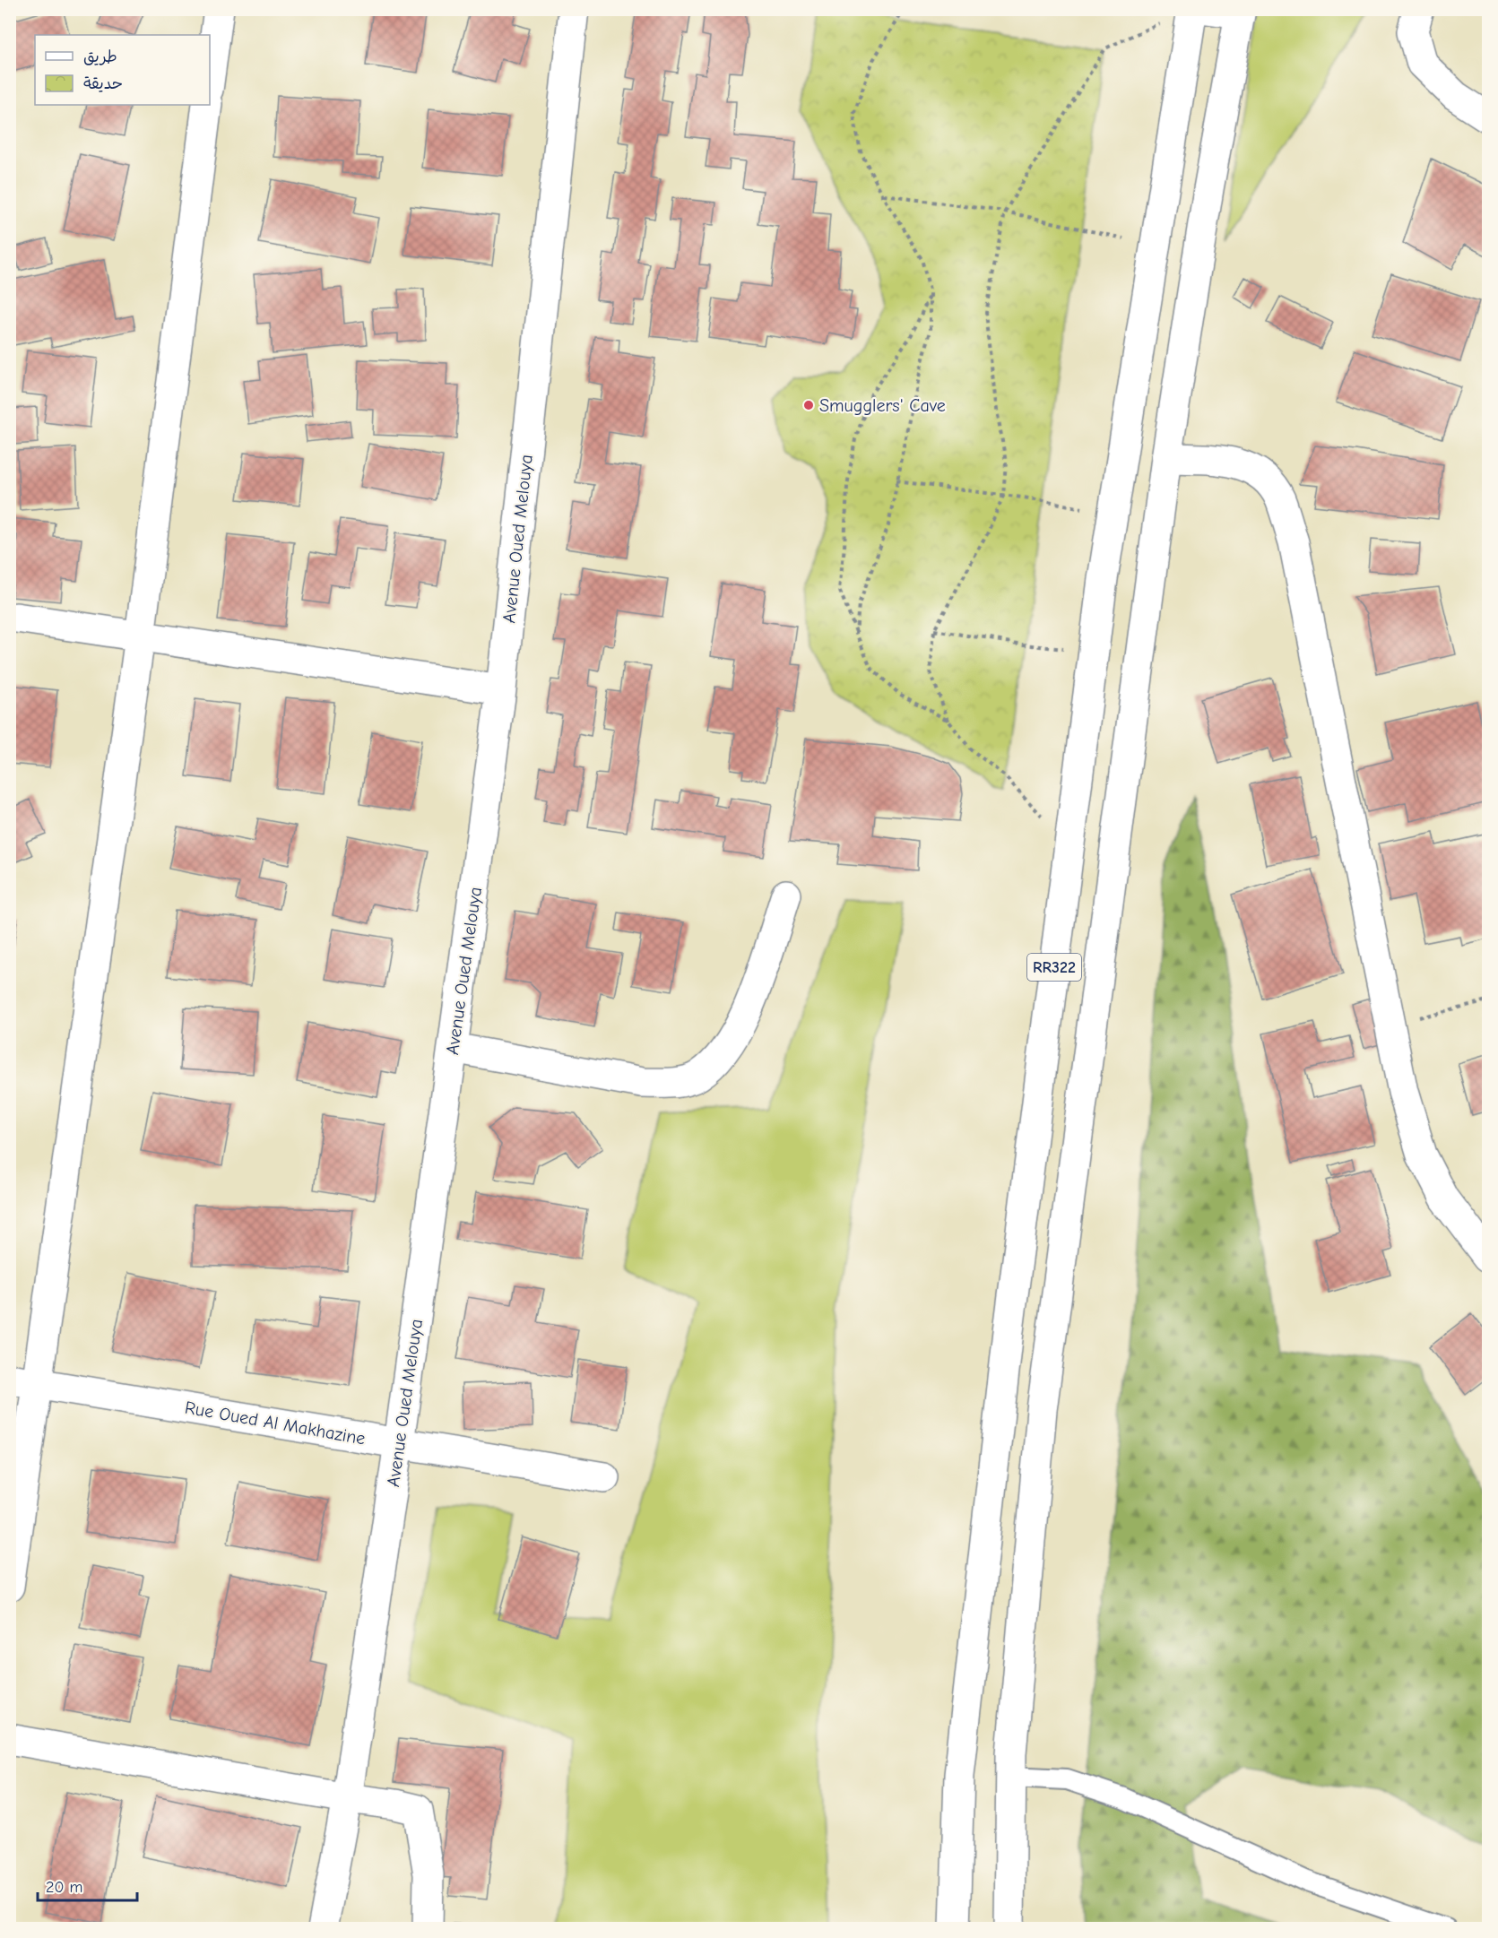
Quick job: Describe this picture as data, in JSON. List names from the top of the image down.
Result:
{
  "streets": {
    "street": ["Avenue Oued Melouya", "RR322", "Rue Oued Al Makhazine"]
  },
  "crossings": [
    ["Avenue Oued Melouya", "Rue Oued Al Makhazine"]
  ],
  "places": ["Smugglers' Cave"],
  "legend": ["طريق", "حديقة"],
  "scale_bar": "20 m"
}
